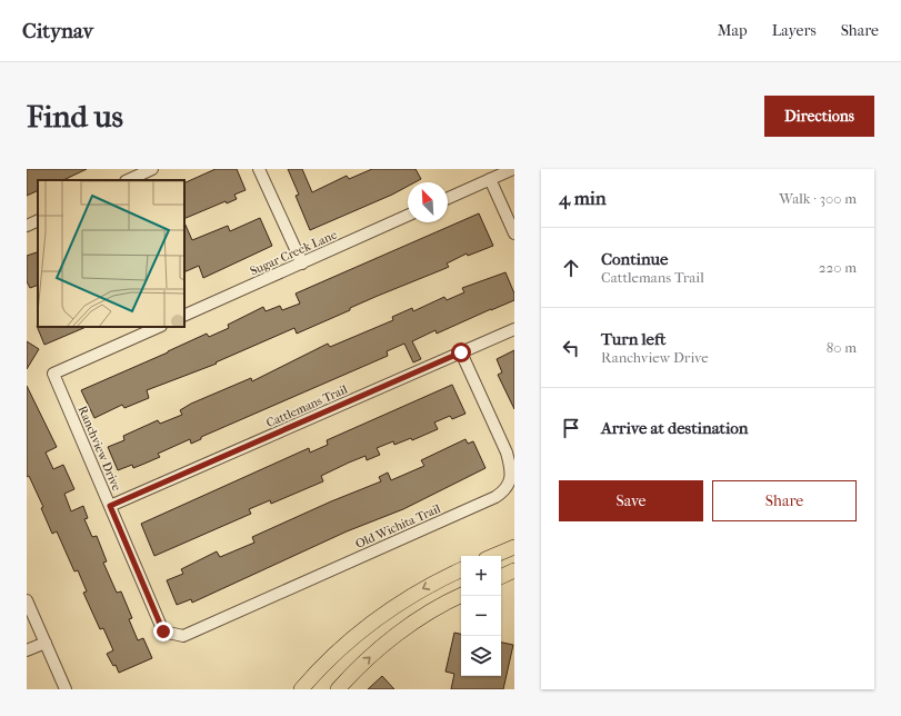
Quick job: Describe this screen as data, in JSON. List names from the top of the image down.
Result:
{
  "streets": {
    "street": [
      "Sugar Creek Lane",
      "Cattlemans Trail",
      "Ranchview Drive",
      "Old Wichita Trail"
    ]
  },
  "crossings": [
    ["Cattlemans Trail", "Ranchview Drive"],
    ["Cattlemans Trail", "Old Wichita Trail"],
    ["Ranchview Drive", "Old Wichita Trail"]
  ],
  "north": "top left",
  "page": {
    "header": "Citynav",
    "nav": ["Map", "Layers", "Share"],
    "buttons": [
      "Directions",
      ["Save", "Share"]
    ],
    "title": "Find us",
    "heading": ["4 min", "Walk · 300 m"],
    "list": [
      ["Continue", "Cattlemans Trail", "220 m"],
      ["Turn left", "Ranchview Drive", "80 m"],
      "Arrive at destination"
    ],
    "map_buttons": ["+", "−"]
  }
}
